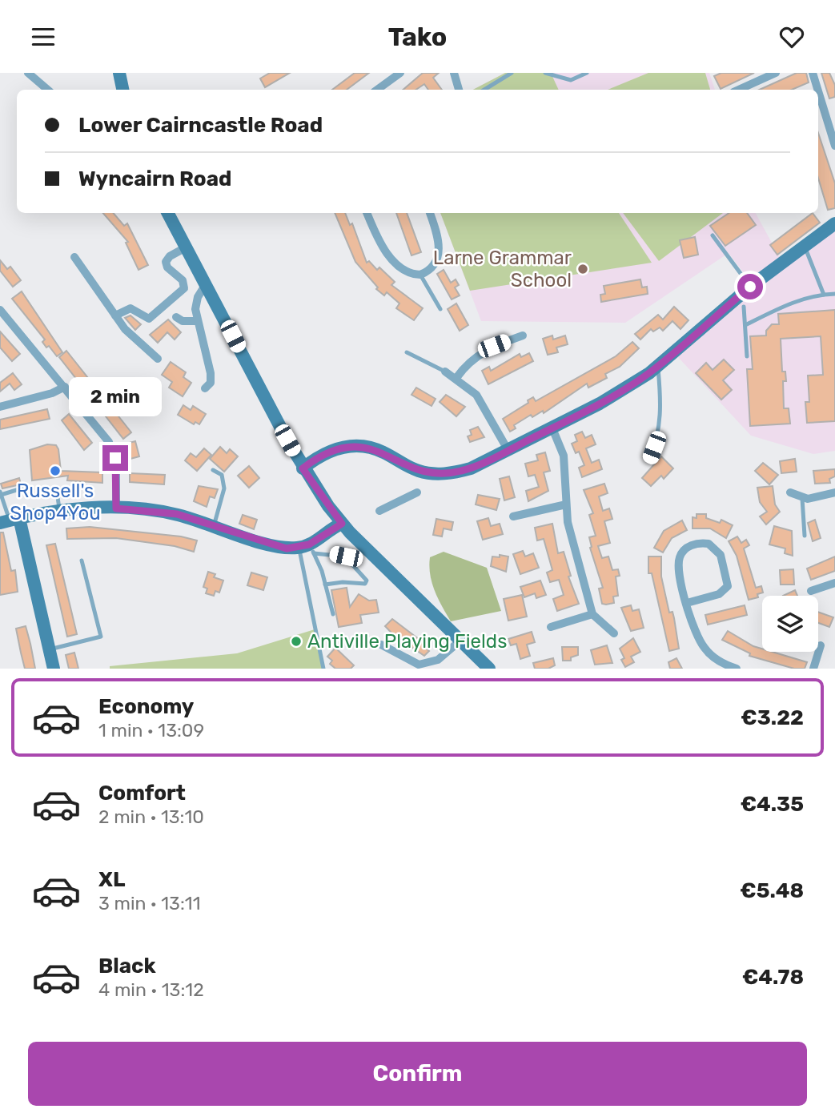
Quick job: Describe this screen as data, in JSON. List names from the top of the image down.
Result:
{
  "places": ["Larne Grammar School", "Russell's Shop4You", "Antiville Playing Fields"],
  "page": {
    "header": "Tako",
    "banner": ["Lower Cairncastle Road", "Wyncairn Road"],
    "bubble": "2 min",
    "list": [
      {
        "name": "Economy",
        "note": "1 min · 13:09",
        "value": "€3.22"
      },
      {
        "name": "Comfort",
        "note": "2 min · 13:10",
        "value": "€4.35"
      },
      {
        "name": "XL",
        "note": "3 min · 13:11",
        "value": "€5.48"
      },
      {
        "name": "Black",
        "note": "4 min · 13:12",
        "value": "€4.78"
      }
    ],
    "buttons": "Confirm"
  }
}
